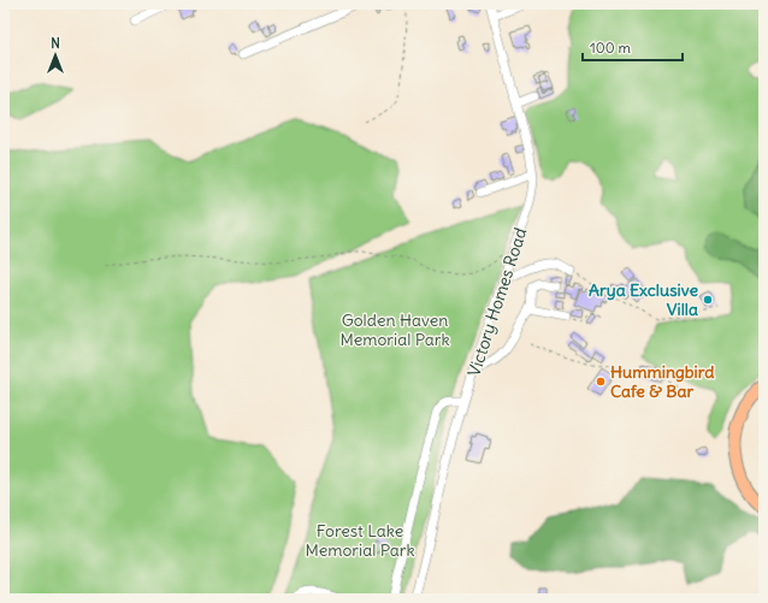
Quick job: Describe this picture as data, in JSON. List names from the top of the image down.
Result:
{
  "streets": {
    "street": ["Victory Homes Road"]
  },
  "parks": ["Golden Haven Memorial Park", "Forest Lake Memorial Park"],
  "places": ["Arya Exclusive Villa", "Hummingbird Cafe & Bar"],
  "scale_bar": "100 m",
  "north": "top"
}
